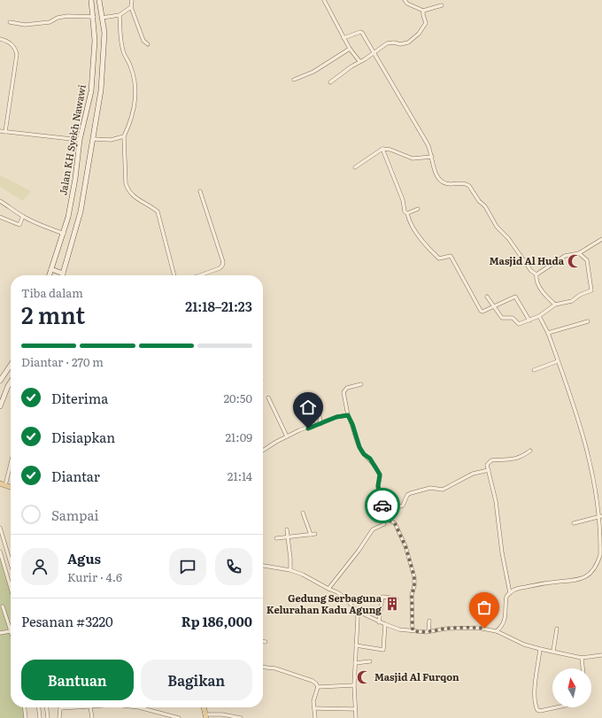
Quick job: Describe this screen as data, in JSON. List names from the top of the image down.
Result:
{
  "streets": {
    "main road": ["Jalan KH Syekh Nawawi"]
  },
  "places": {
    "mosque": ["Masjid Al Huda", "Masjid Al Furqon"],
    "building": ["Gedung Serbaguna Kelurahan Kadu Agung"]
  },
  "north": "top",
  "page": {
    "heading": ["2 mnt", "Tiba dalam", "21:18–21:23"],
    "panel": [
      "Agus",
      "Kurir · 4.6",
      "Pesanan #3220",
      "Rp 186,000"
    ],
    "bar": "Diantar · 270 m",
    "list": [
      ["Diterima", "20:50"],
      ["Disiapkan", "21:09"],
      ["Diantar", "21:14"],
      "Sampai"
    ],
    "buttons": ["Bantuan", "Bagikan"]
  }
}
